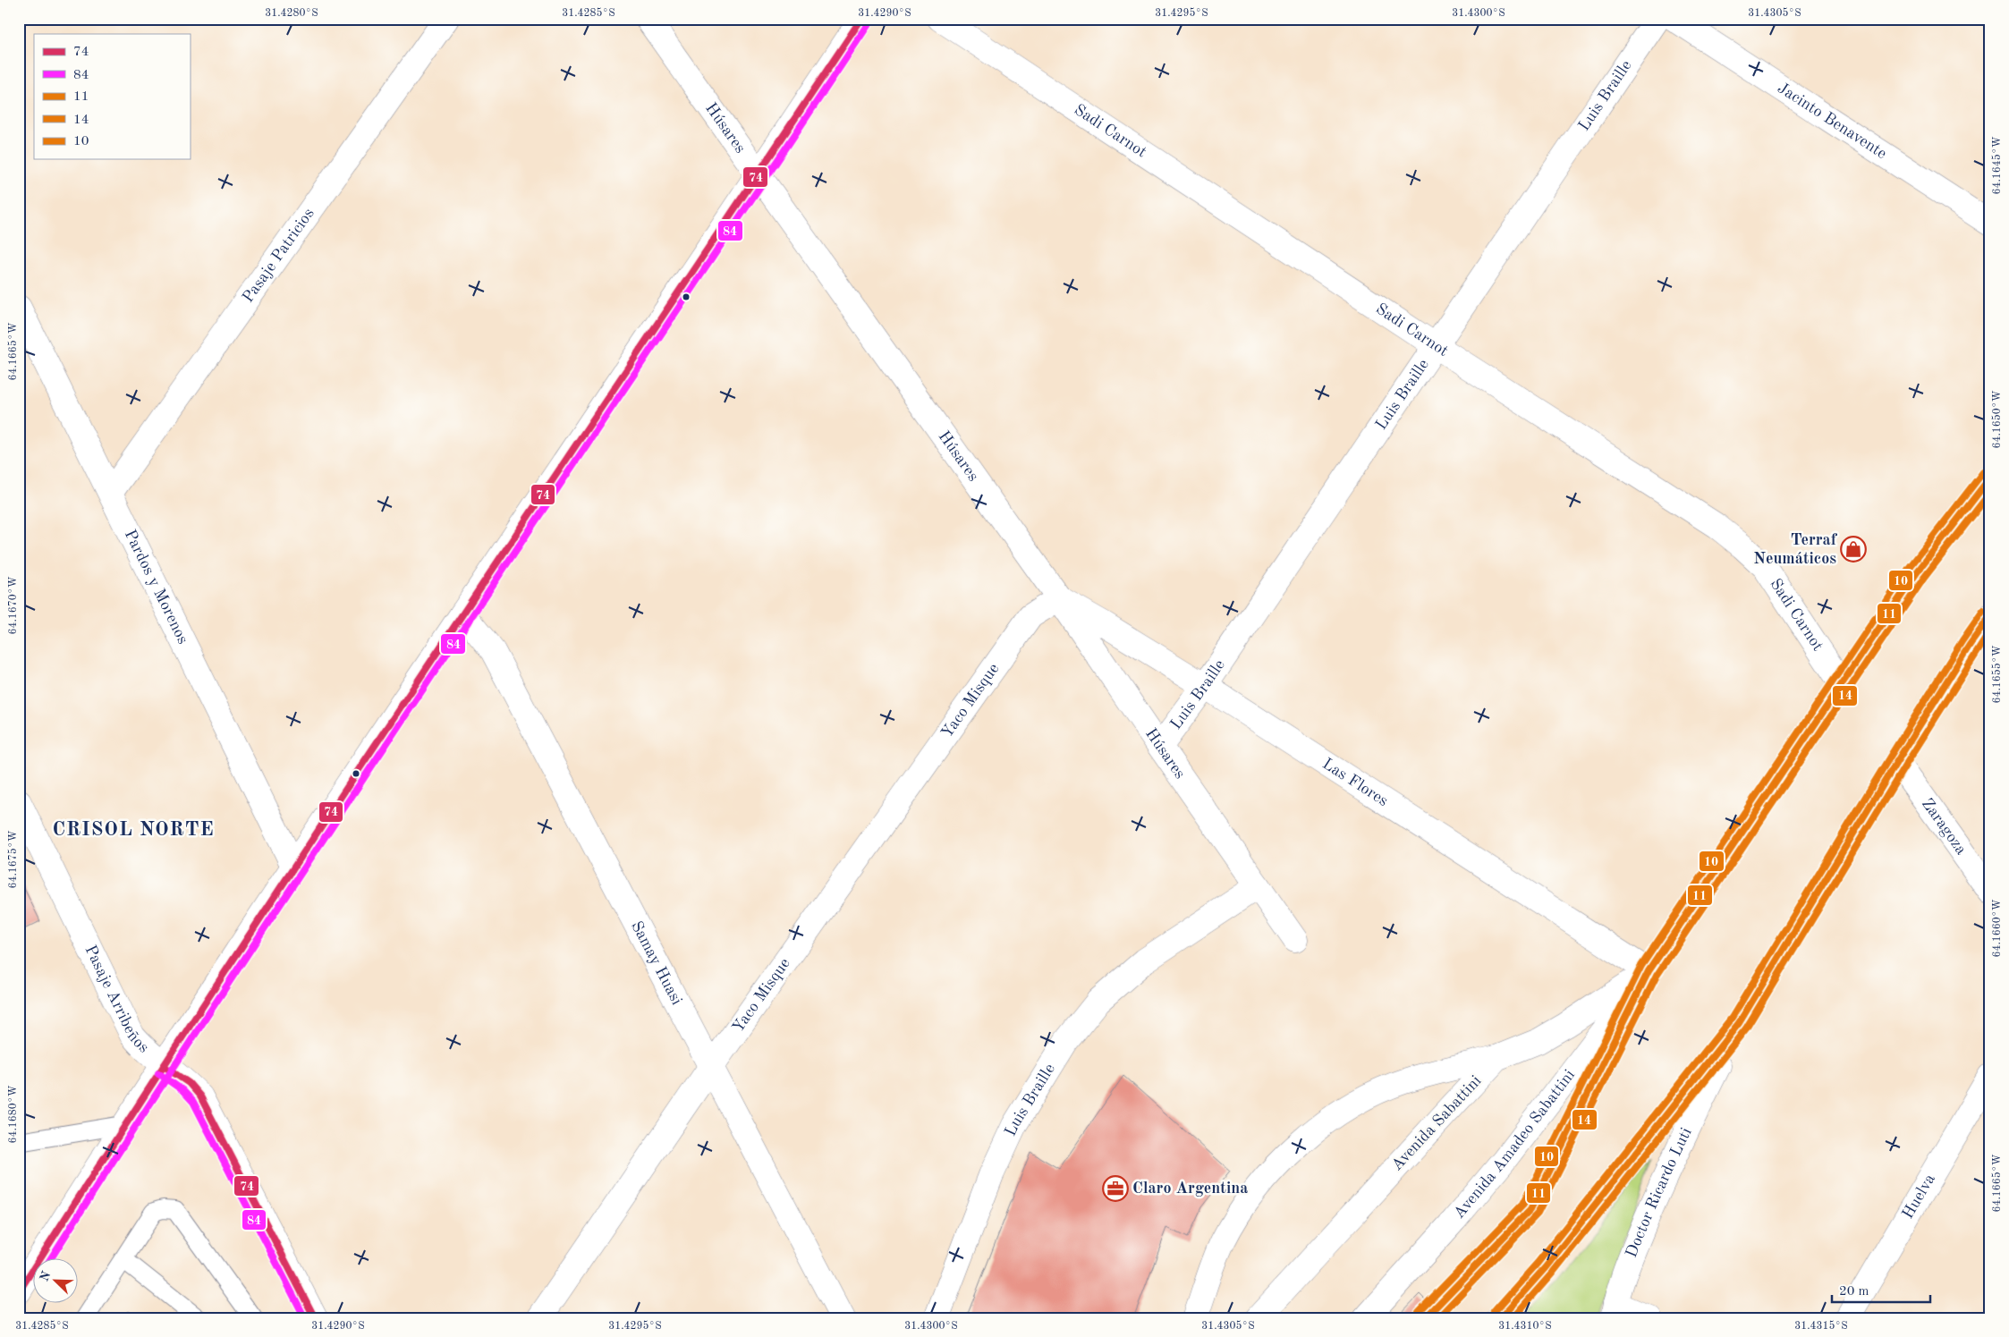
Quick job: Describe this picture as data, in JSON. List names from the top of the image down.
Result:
{
  "streets": {
    "street": [
      "Luis Braille",
      "Jacinto Benavente",
      "Húsares",
      "Sadi Carnot",
      "Pasaje Patricios",
      "Pardos y Morenos",
      "Yaco Misque",
      "Las Flores",
      "Zaragoza",
      "Samay Huasi",
      "Pasaje Arribeños",
      "Avenida Sabattini",
      "Avenida Amadeo Sabattini",
      "Doctor Ricardo Luti",
      "Huelva"
    ]
  },
  "crossings": [
    ["Luis Braille", "Húsares"],
    ["Luis Braille", "Sadi Carnot"],
    ["Luis Braille", "Las Flores"],
    ["Húsares", "Yaco Misque"],
    ["Húsares", "Las Flores"],
    ["Sadi Carnot", "Avenida Amadeo Sabattini"],
    ["Pasaje Patricios", "Pardos y Morenos"],
    ["Yaco Misque", "Las Flores"],
    ["Yaco Misque", "Samay Huasi"],
    ["Las Flores", "Avenida Sabattini"],
    ["Las Flores", "Avenida Amadeo Sabattini"],
    ["Avenida Sabattini", "Avenida Amadeo Sabattini"]
  ],
  "districts": ["CRISOL NORTE"],
  "places": {
    "shop": ["Terraf Neumáticos"],
    "office": ["Claro Argentina"]
  },
  "lines": [
    "transit line 74",
    "transit line 84",
    "transit line 10",
    "transit line 11",
    "transit line 14"
  ],
  "legend": [
    "74",
    "84",
    "11",
    "14",
    "10"
  ],
  "scale_bar": "20 m",
  "north": "top left",
  "coordinates": [
    "31.4280°S",
    "31.4285°S",
    "31.4290°S",
    "31.4295°S",
    "31.4300°S",
    "31.4305°S",
    "64.1645°W",
    "64.1665°W",
    "64.1650°W",
    "64.1670°W",
    "64.1655°W",
    "64.1675°W",
    "64.1660°W",
    "64.1680°W",
    "31.4310°S",
    "31.4315°S"
  ]
}
